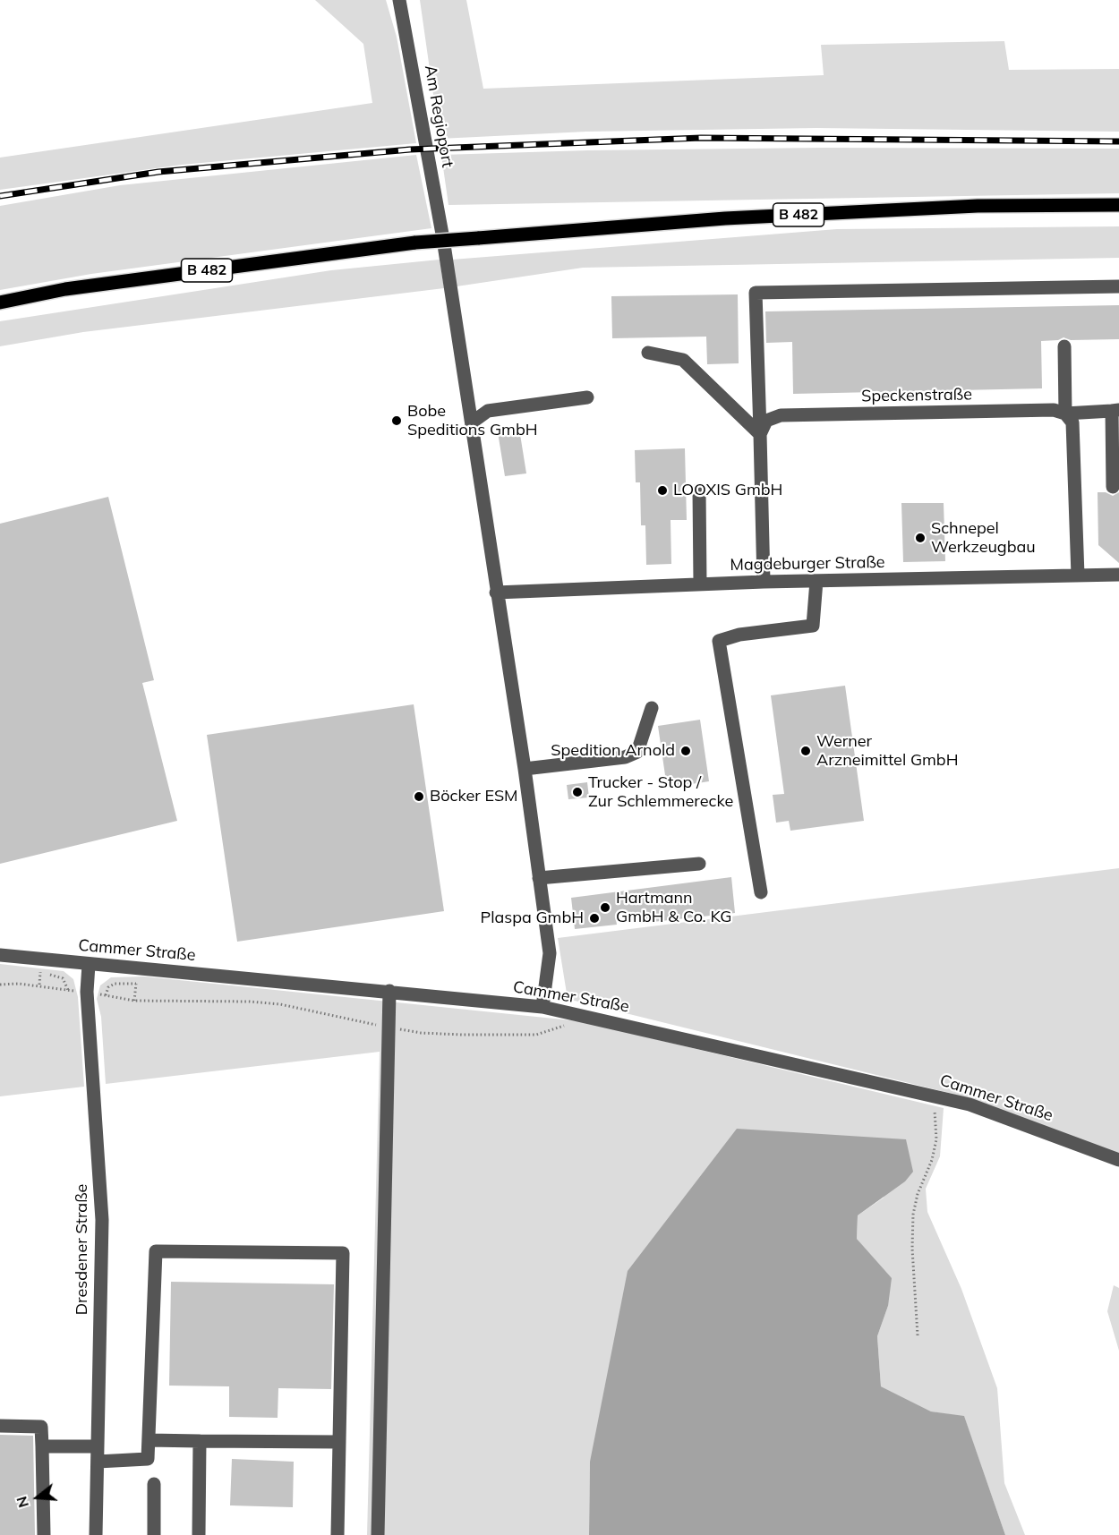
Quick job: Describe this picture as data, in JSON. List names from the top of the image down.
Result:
{
  "streets": {
    "main road": ["B 482"],
    "street": [
      "Am Regioport",
      "Speckenstraße",
      "Magdeburger Straße",
      "Cammer Straße",
      "Dresdener Straße"
    ]
  },
  "crossings": [
    ["Cammer Straße", "Dresdener Straße"]
  ],
  "places": [
    "Bobe Speditions GmbH",
    "LOOXIS GmbH",
    "Schnepel Werkzeugbau",
    "Spedition Arnold",
    "Werner Arzneimittel GmbH",
    "Trucker - Stop / Zur Schlemmerecke",
    "Böcker ESM",
    "Hartmann GmbH & Co. KG",
    "Plaspa GmbH"
  ],
  "north": "left"
}
